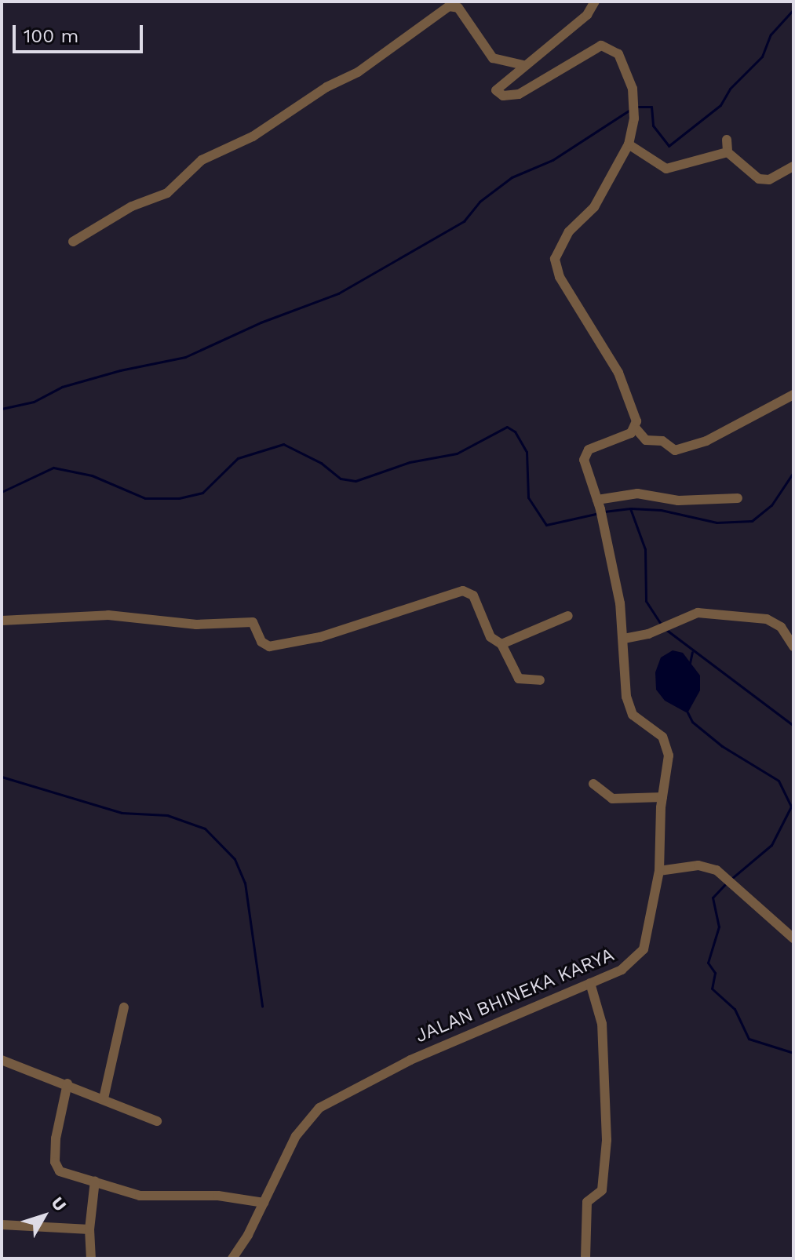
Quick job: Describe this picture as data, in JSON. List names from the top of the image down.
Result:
{
  "streets": {
    "street": ["JALAN BHINEKA KARYA"]
  },
  "scale_bar": "100 m",
  "north": "top right"
}
